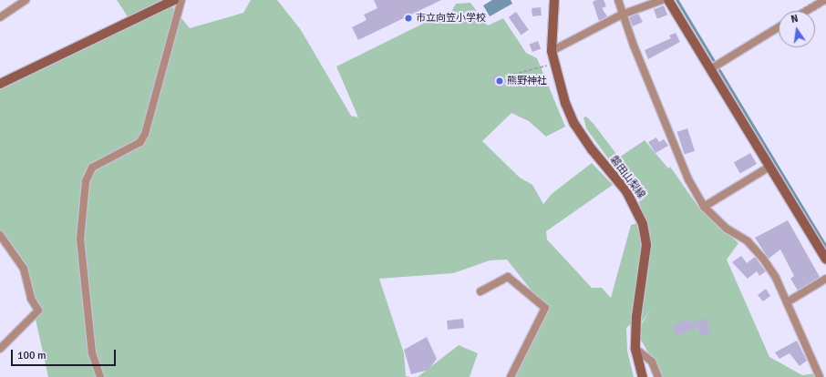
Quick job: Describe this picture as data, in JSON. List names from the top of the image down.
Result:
{
  "streets": {
    "street": ["磐田山梨線"]
  },
  "places": ["市立向笠小学校", "熊野神社"],
  "scale_bar": "100 m",
  "north": "top"
}
